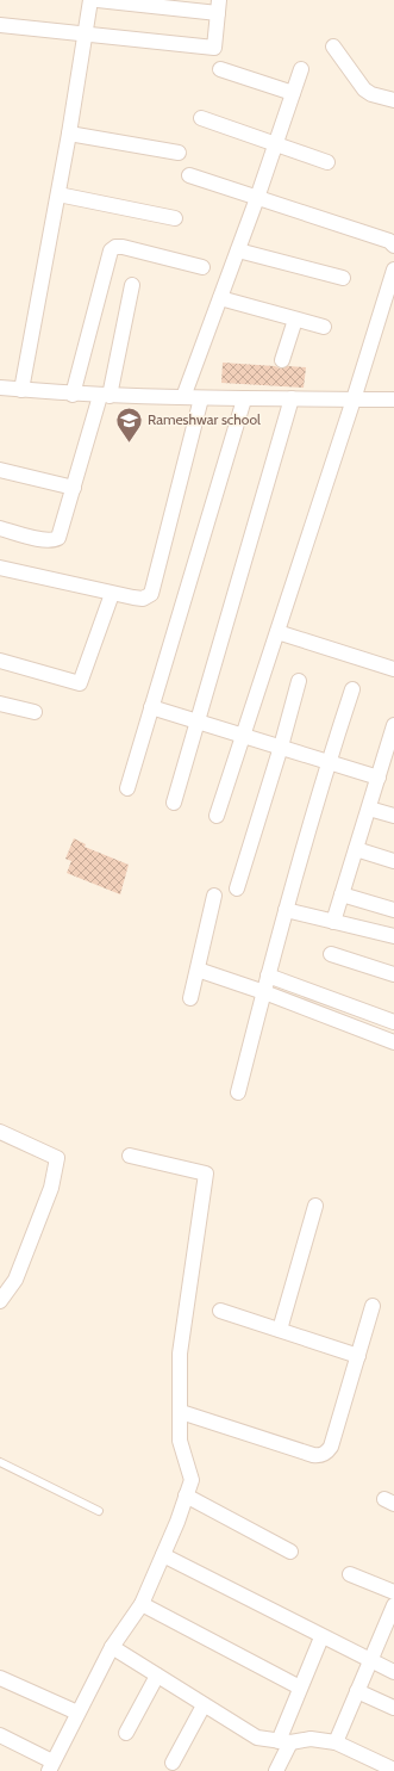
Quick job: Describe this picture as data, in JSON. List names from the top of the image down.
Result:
{
  "places": {
    "school or university": ["Rameshwar school"]
  }
}
